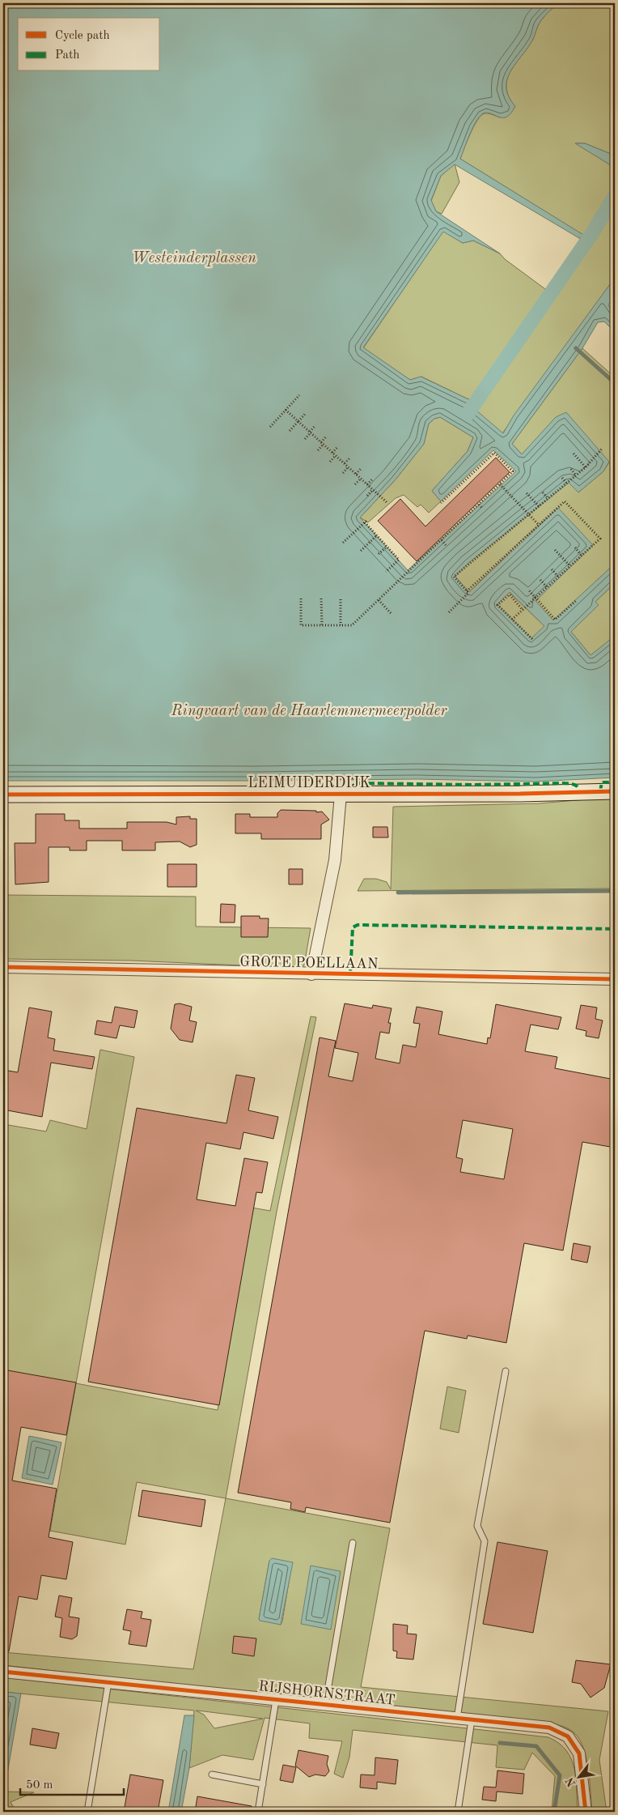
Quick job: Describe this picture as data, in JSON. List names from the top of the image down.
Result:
{
  "streets": {
    "street": ["LEIMUIDERDIJK", "GROTE POELLAAN", "RIJSHORNSTRAAT"]
  },
  "crossings": [
    ["LEIMUIDERDIJK", "GROTE POELLAAN"]
  ],
  "water": ["Westeinderplassen", "Ringvaart van de Haarlemmermeerpolder"],
  "legend": ["Cycle path", "Path"],
  "scale_bar": "50 m",
  "north": "bottom left"
}
